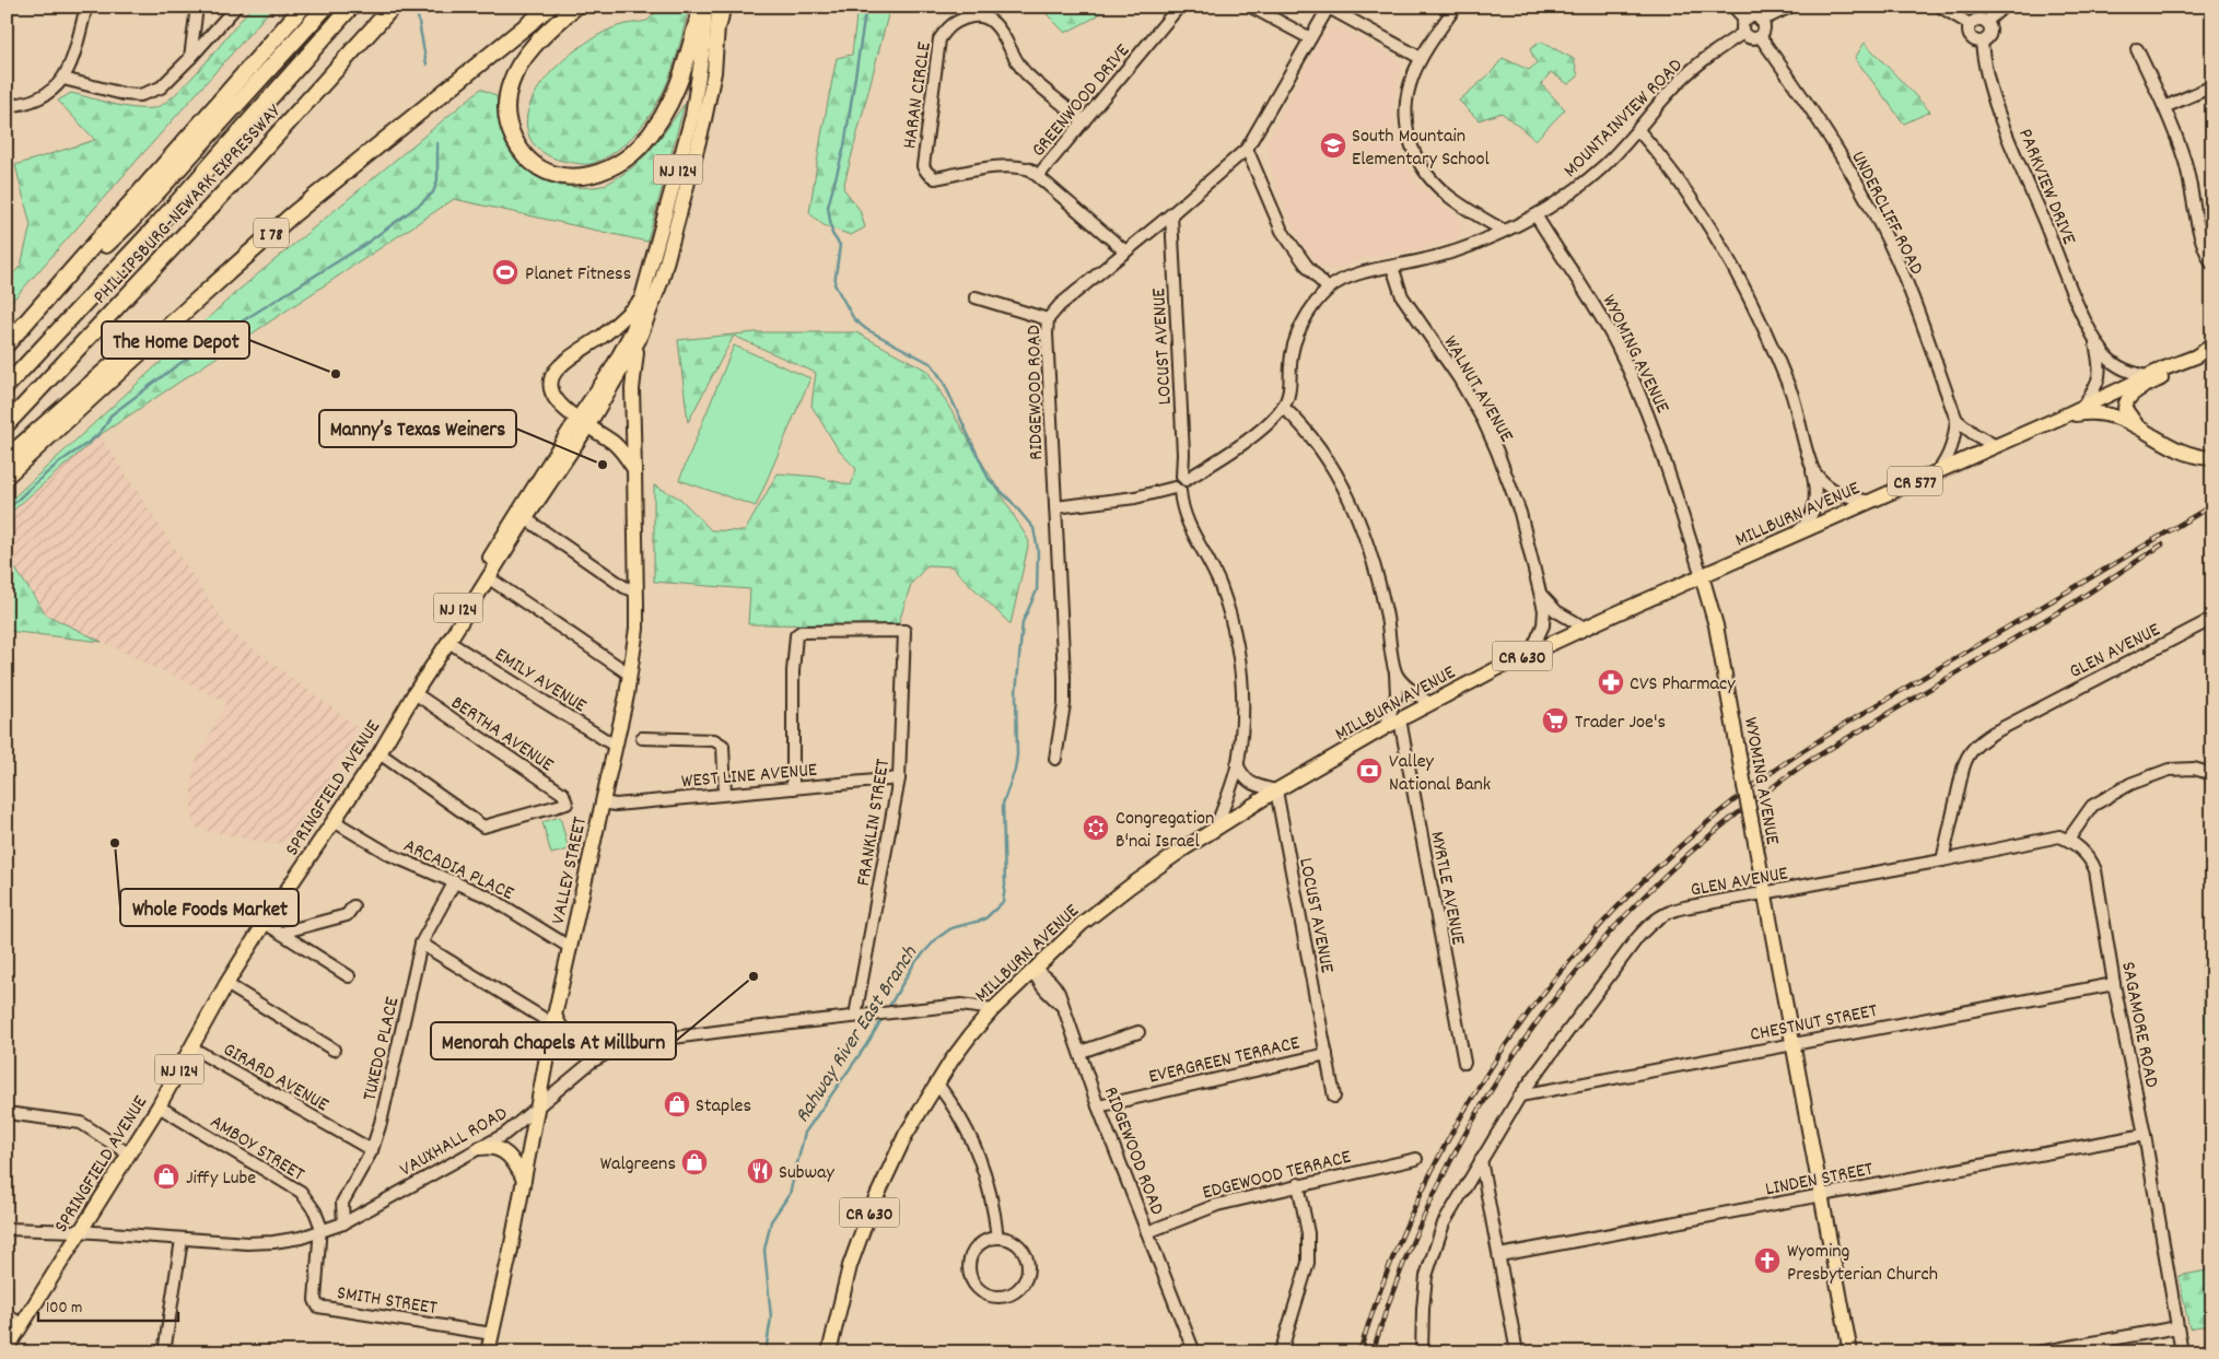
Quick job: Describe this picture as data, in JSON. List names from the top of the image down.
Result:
{
  "streets": {
    "highway": ["PHILLIPSBURG-NEWARK EXPRESSWAY", "I 78"],
    "main road": [
      "NJ 124",
      "WYOMING AVENUE",
      "CR 577",
      "MILLBURN AVENUE",
      "CR 630",
      "SPRINGFIELD AVENUE",
      "VALLEY STREET"
    ],
    "street": [
      "HARAN CIRCLE",
      "GREENWOOD DRIVE",
      "MOUNTAINVIEW ROAD",
      "PARKVIEW DRIVE",
      "UNDERCLIFF ROAD",
      "LOCUST AVENUE",
      "WALNUT AVENUE",
      "RIDGEWOOD ROAD",
      "GLEN AVENUE",
      "EMILY AVENUE",
      "BERTHA AVENUE",
      "WEST LINE AVENUE",
      "FRANKLIN STREET",
      "ARCADIA PLACE",
      "MYRTLE AVENUE",
      "CHESTNUT STREET",
      "SAGAMORE ROAD",
      "TUXEDO PLACE",
      "EVERGREEN TERRACE",
      "GIRARD AVENUE",
      "VAUXHALL ROAD",
      "AMBOY STREET",
      "EDGEWOOD TERRACE",
      "LINDEN STREET",
      "SMITH STREET"
    ]
  },
  "crossings": [
    ["HARAN CIRCLE", "GREENWOOD DRIVE"],
    ["GREENWOOD DRIVE", "RIDGEWOOD ROAD"],
    ["MOUNTAINVIEW ROAD", "UNDERCLIFF ROAD"],
    ["MOUNTAINVIEW ROAD", "WYOMING AVENUE"],
    ["MOUNTAINVIEW ROAD", "WALNUT AVENUE"],
    ["PARKVIEW DRIVE", "MILLBURN AVENUE"],
    ["UNDERCLIFF ROAD", "MILLBURN AVENUE"],
    ["LOCUST AVENUE", "RIDGEWOOD ROAD"],
    ["LOCUST AVENUE", "MILLBURN AVENUE"],
    ["LOCUST AVENUE", "EVERGREEN TERRACE"],
    ["WYOMING AVENUE", "MILLBURN AVENUE"],
    ["WYOMING AVENUE", "GLEN AVENUE"],
    ["WYOMING AVENUE", "CHESTNUT STREET"],
    ["WYOMING AVENUE", "LINDEN STREET"],
    ["WALNUT AVENUE", "MILLBURN AVENUE"],
    ["RIDGEWOOD ROAD", "MILLBURN AVENUE"],
    ["RIDGEWOOD ROAD", "EVERGREEN TERRACE"],
    ["RIDGEWOOD ROAD", "EDGEWOOD TERRACE"],
    ["CR 577", "MILLBURN AVENUE"],
    ["MILLBURN AVENUE", "MYRTLE AVENUE"],
    ["MILLBURN AVENUE", "VAUXHALL ROAD"],
    ["GLEN AVENUE", "CHESTNUT STREET"],
    ["EMILY AVENUE", "SPRINGFIELD AVENUE"],
    ["EMILY AVENUE", "VALLEY STREET"],
    ["BERTHA AVENUE", "SPRINGFIELD AVENUE"],
    ["WEST LINE AVENUE", "FRANKLIN STREET"],
    ["WEST LINE AVENUE", "VALLEY STREET"],
    ["SPRINGFIELD AVENUE", "ARCADIA PLACE"],
    ["SPRINGFIELD AVENUE", "VALLEY STREET"],
    ["SPRINGFIELD AVENUE", "GIRARD AVENUE"],
    ["SPRINGFIELD AVENUE", "VAUXHALL ROAD"],
    ["SPRINGFIELD AVENUE", "AMBOY STREET"],
    ["FRANKLIN STREET", "VAUXHALL ROAD"],
    ["ARCADIA PLACE", "VALLEY STREET"],
    ["ARCADIA PLACE", "TUXEDO PLACE"],
    ["VALLEY STREET", "VAUXHALL ROAD"],
    ["VALLEY STREET", "SMITH STREET"],
    ["CHESTNUT STREET", "SAGAMORE ROAD"],
    ["SAGAMORE ROAD", "LINDEN STREET"],
    ["TUXEDO PLACE", "GIRARD AVENUE"],
    ["TUXEDO PLACE", "VAUXHALL ROAD"],
    ["VAUXHALL ROAD", "AMBOY STREET"],
    ["VAUXHALL ROAD", "SMITH STREET"],
    ["AMBOY STREET", "SMITH STREET"]
  ],
  "water": ["Rahway River East Branch"],
  "places": {
    "school or university": ["South Mountain Elementary School"],
    "sports": ["Planet Fitness"],
    "other": [
      "The Home Depot",
      "Manny’s Texas Weiners",
      "Whole Foods Market",
      "Menorah Chapels At Millburn"
    ],
    "pharmacy": ["CVS Pharmacy"],
    "supermarket": ["Trader Joe's"],
    "bank": ["Valley National Bank"],
    "synagogue": ["Congregation B'nai Israel"],
    "shop": ["Staples", "Walgreens", "Jiffy Lube"],
    "restaurant": ["Subway"],
    "church": ["Wyoming Presbyterian Church"]
  },
  "scale_bar": "100 m"
}
